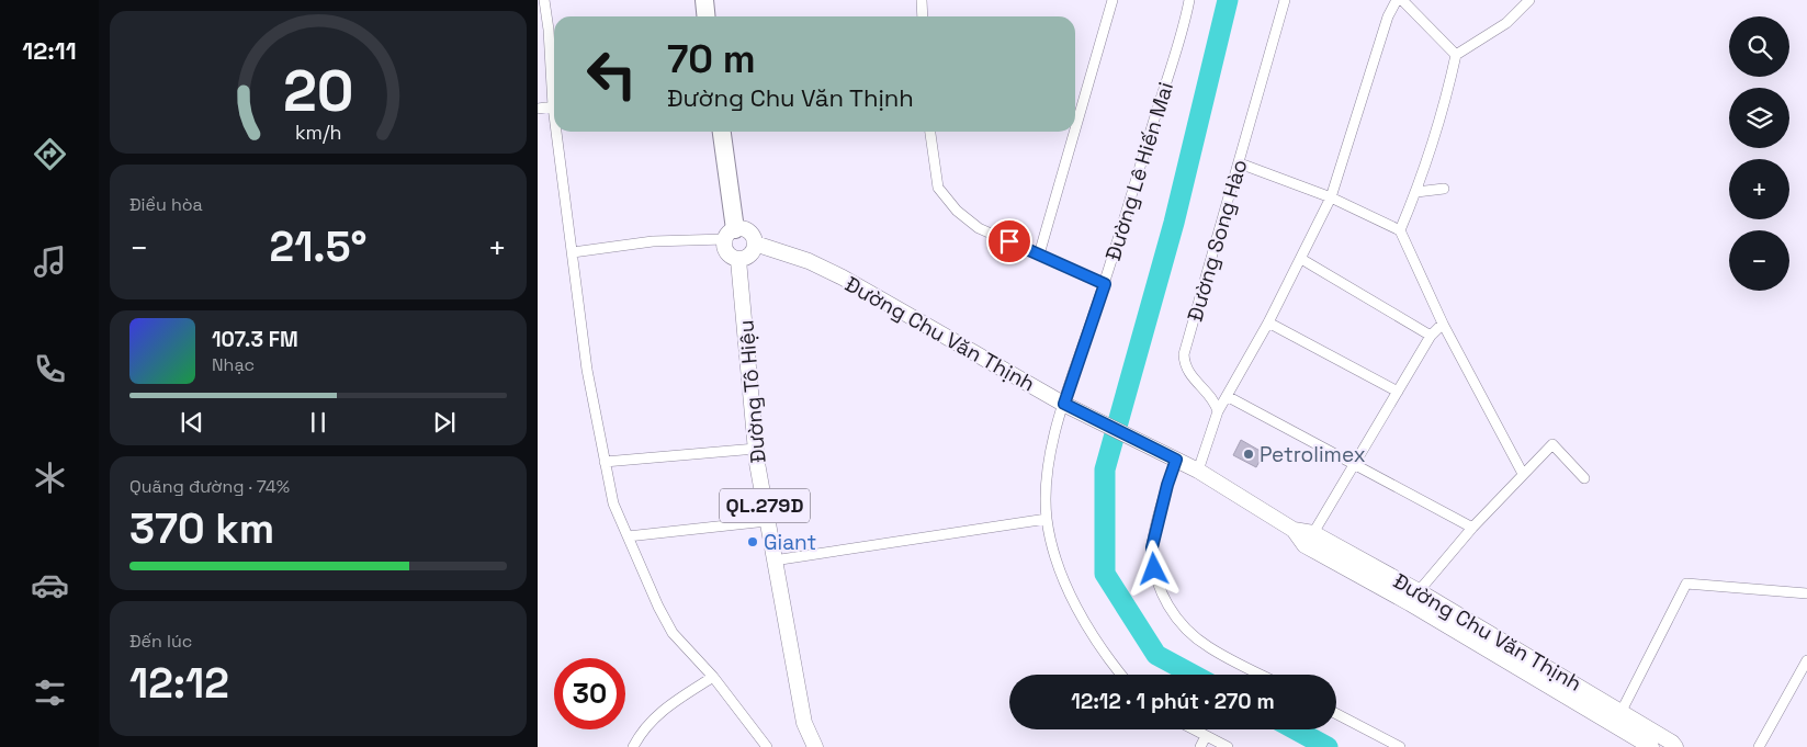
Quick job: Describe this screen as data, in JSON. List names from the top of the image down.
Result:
{
  "streets": {
    "main road": ["Đường Chu Văn Thịnh", "Đường Tô Hiệu", "QL.279D"],
    "street": ["Đường Lê Hiến Mai", "Đường Song Hào"]
  },
  "crossings": [
    ["Đường Lê Hiến Mai", "Đường Chu Văn Thịnh"],
    ["Đường Chu Văn Thịnh", "Đường Tô Hiệu"]
  ],
  "places": ["Petrolimex", "Giant"],
  "page": {
    "tabs": "12:11",
    "map_buttons": ["+", "−"],
    "turn": ["70 m", "Đường Chu Văn Thịnh"],
    "tile": [
      "Điều hòa",
      ["Quãng đường · 74%", "370 km"],
      ["Đến lúc", "12:12"]
    ],
    "heat": ["−", "21.5°", "+"],
    "song": ["107.3 FM", "Nhạc"],
    "limit": "30",
    "trip": "12:12 · 1 phút · 270 m",
    "gauge": ["20", "km/h"]
  }
}
